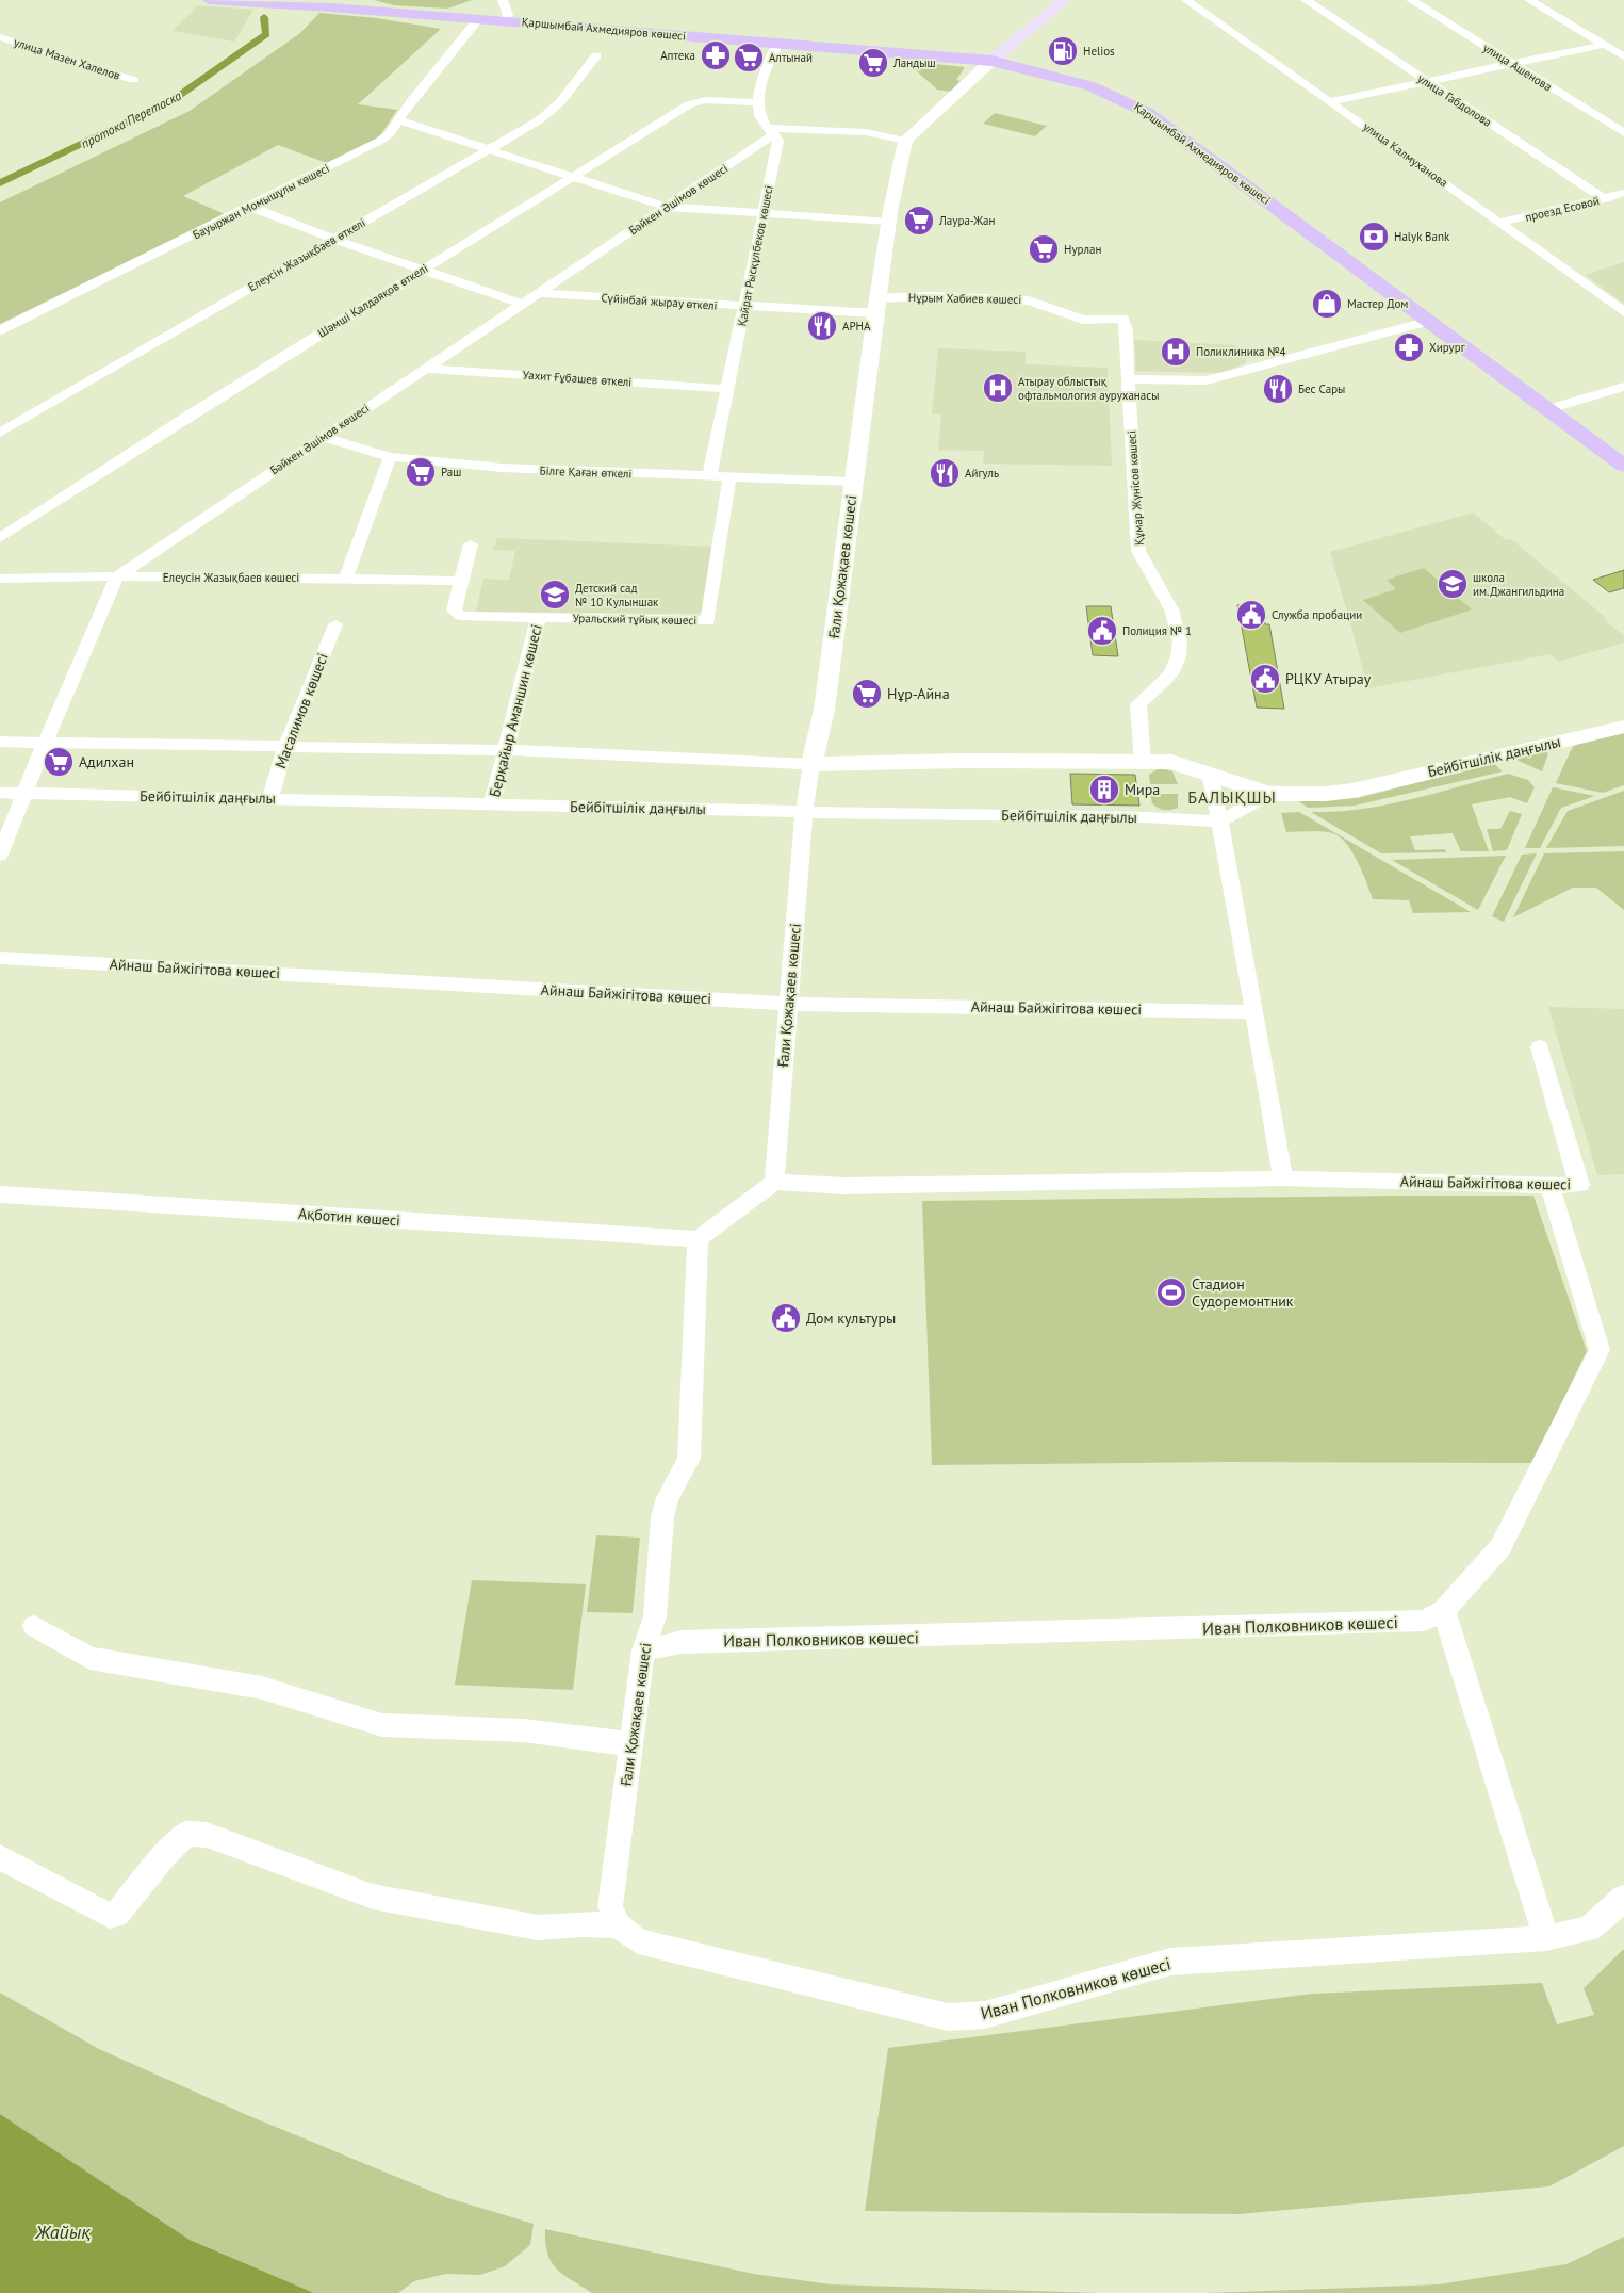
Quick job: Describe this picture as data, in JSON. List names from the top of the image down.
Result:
{
  "streets": {
    "main road": ["Қаршымбай Ахмедияров көшесі"],
    "street": [
      "улица Мазен Халелов",
      "улица Ашенова",
      "улица Габдолова",
      "улица Калмуханова",
      "Бәйкен Әшімов көшесі",
      "Бауыржан Момышұлы көшесі",
      "проезд Есовой",
      "Елеусін Жазықбаев өткелі",
      "Қайрат Рысқұлбеков көшесі",
      "Нұрым Хабиев көшесі",
      "Шәмші Қалдаяқов өткелі",
      "Сүйінбай жырау өткелі",
      "Уахит Ғұбашев өткелі",
      "Білге Қаған өткелі",
      "Құмар Жүнісов көшесі",
      "Ғали Қожақаев көшесі",
      "Елеусін Жазықбаев көшесі",
      "Уральский тұйық көшесі",
      "Масалимов көшесі",
      "Берқайыр Аманшин көшесі",
      "Бейбітшілік даңғылы",
      "Айнаш Байжігітова көшесі",
      "Ақботин көшесі",
      "Иван Полковников көшесі"
    ]
  },
  "crossings": [
    ["Қаршымбай Ахмедияров көшесі", "Бауыржан Момышұлы көшесі"],
    ["улица Габдолова", "проезд Есовой"],
    ["улица Калмуханова", "проезд Есовой"],
    ["Бәйкен Әшімов көшесі", "Қайрат Рысқұлбеков көшесі"],
    ["Бәйкен Әшімов көшесі", "Сүйінбай жырау өткелі"],
    ["Бәйкен Әшімов көшесі", "Уахит Ғұбашев өткелі"],
    ["Бәйкен Әшімов көшесі", "Білге Қаған өткелі"],
    ["Бәйкен Әшімов көшесі", "Елеусін Жазықбаев көшесі"],
    ["Қайрат Рысқұлбеков көшесі", "Шәмші Қалдаяқов өткелі"],
    ["Қайрат Рысқұлбеков көшесі", "Сүйінбай жырау өткелі"],
    ["Қайрат Рысқұлбеков көшесі", "Уахит Ғұбашев өткелі"],
    ["Қайрат Рысқұлбеков көшесі", "Білге Қаған өткелі"],
    ["Нұрым Хабиев көшесі", "Сүйінбай жырау өткелі"],
    ["Нұрым Хабиев көшесі", "Құмар Жүнісов көшесі"],
    ["Нұрым Хабиев көшесі", "Ғали Қожақаев көшесі"],
    ["Сүйінбай жырау өткелі", "Ғали Қожақаев көшесі"],
    ["Білге Қаған өткелі", "Ғали Қожақаев көшесі"],
    ["Білге Қаған өткелі", "Уральский тұйық көшесі"],
    ["Құмар Жүнісов көшесі", "Бейбітшілік даңғылы"],
    ["Ғали Қожақаев көшесі", "Бейбітшілік даңғылы"],
    ["Ғали Қожақаев көшесі", "Айнаш Байжігітова көшесі"],
    ["Ғали Қожақаев көшесі", "Ақботин көшесі"],
    ["Ғали Қожақаев көшесі", "Иван Полковников көшесі"],
    ["Елеусін Жазықбаев көшесі", "Уральский тұйық көшесі"],
    ["Уральский тұйық көшесі", "Берқайыр Аманшин көшесі"],
    ["Масалимов көшесі", "Бейбітшілік даңғылы"],
    ["Берқайыр Аманшин көшесі", "Бейбітшілік даңғылы"],
    ["Айнаш Байжігітова көшесі", "Иван Полковников көшесі"]
  ],
  "districts": ["БАЛЫҚШЫ"],
  "water": ["протока Перетаска", "Жайық"],
  "places": {
    "fuel station": ["Helios"],
    "pharmacy": ["Аптека", "Хирург"],
    "supermarket": [
      "Алтынай",
      "Ландыш",
      "Лаура-Жан",
      "Нурлан",
      "Раш",
      "Нұр-Айна",
      "Адилхан"
    ],
    "bank": ["Halyk Bank"],
    "shop": ["Мастер Дом"],
    "restaurant": ["АРНА", "Бес Сары", "Айгуль"],
    "hospital": ["Поликлиника №4", "Атырау облыстық офтальмология ауруханасы"],
    "school or university": ["школа им.Джангильдина", "Детский сад № 10 Кулыншак"],
    "public building": [
      "Служба пробации",
      "Полиция № 1",
      "РЦКУ Атырау",
      "Дом культуры"
    ],
    "building": ["Мира"],
    "sports": ["Стадион Судоремонтник"]
  }
}
